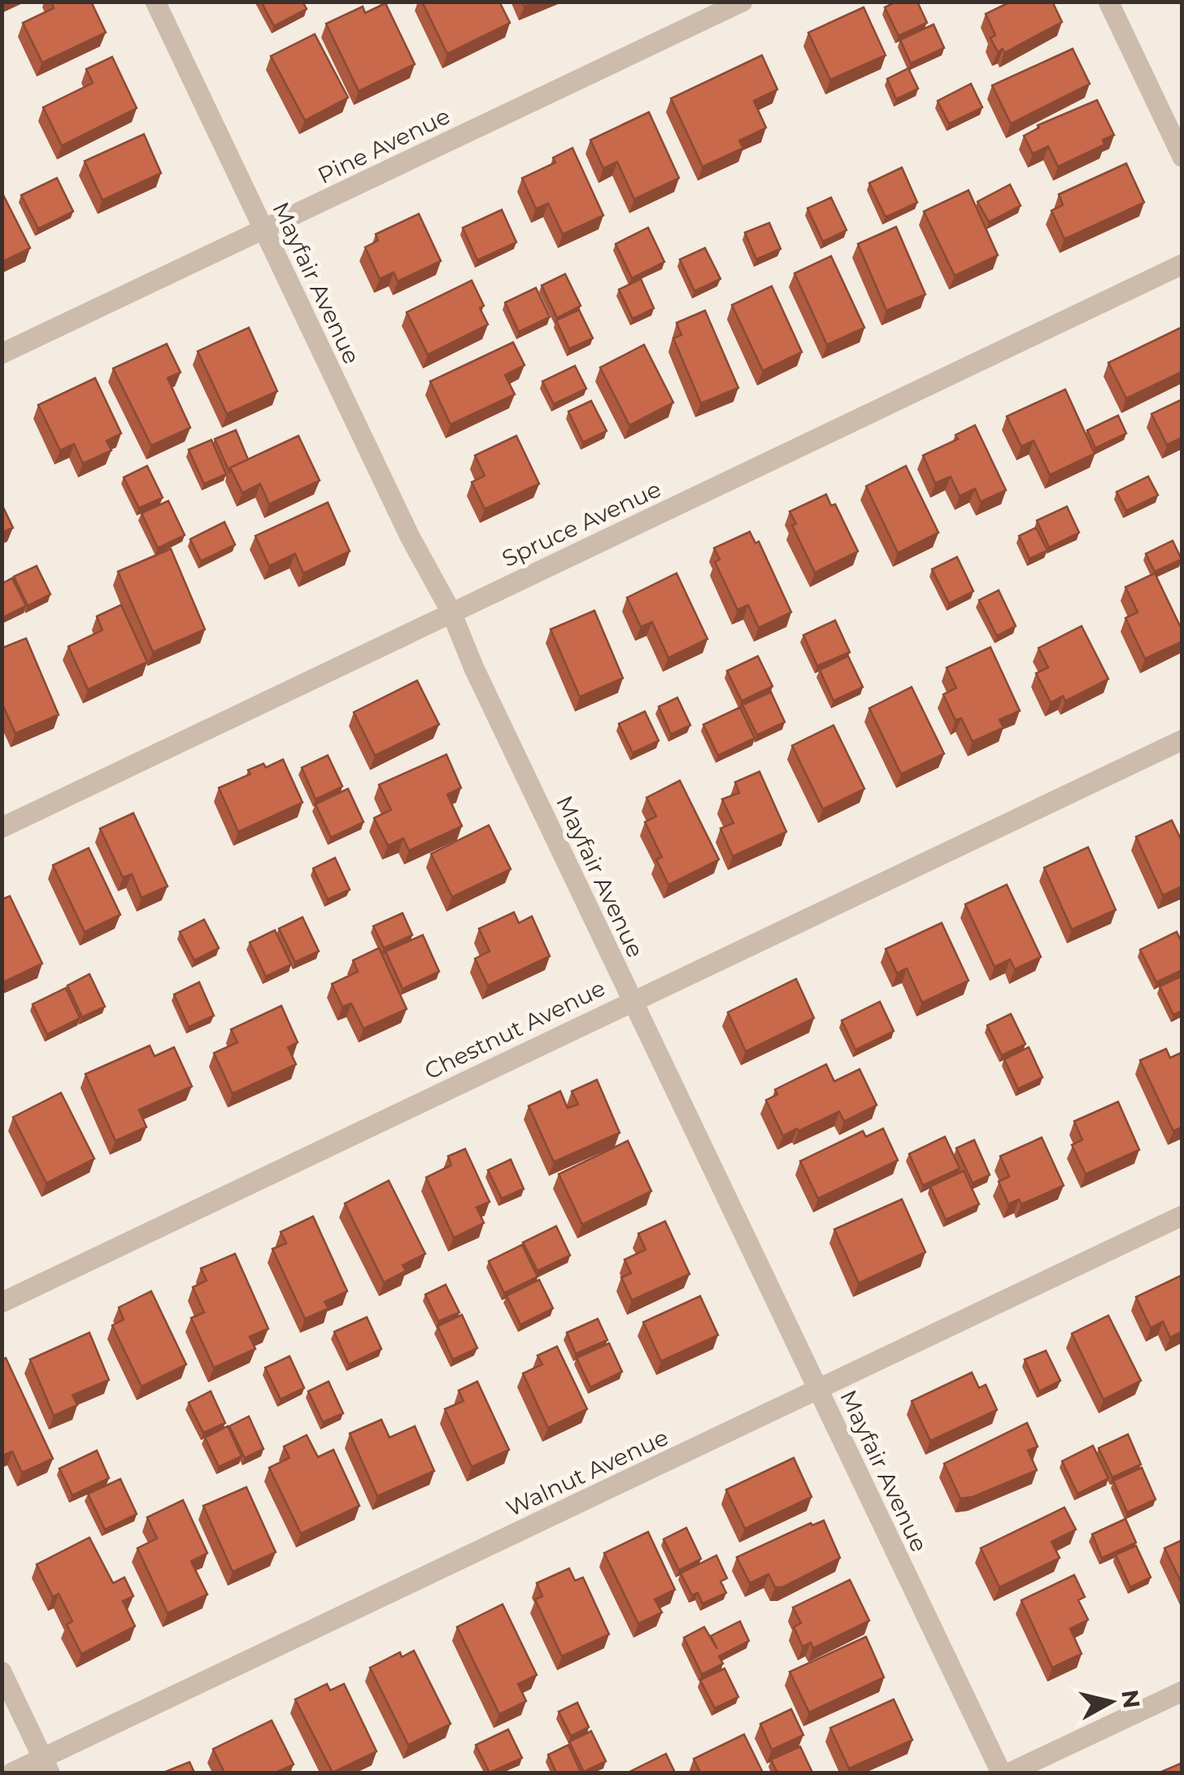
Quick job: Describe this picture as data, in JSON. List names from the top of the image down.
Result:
{
  "streets": {
    "street": [
      "Pine Avenue",
      "Mayfair Avenue",
      "Spruce Avenue",
      "Chestnut Avenue",
      "Walnut Avenue"
    ]
  },
  "crossings": [
    ["Pine Avenue", "Mayfair Avenue"],
    ["Mayfair Avenue", "Spruce Avenue"],
    ["Mayfair Avenue", "Chestnut Avenue"],
    ["Mayfair Avenue", "Walnut Avenue"]
  ],
  "north": "right"
}
